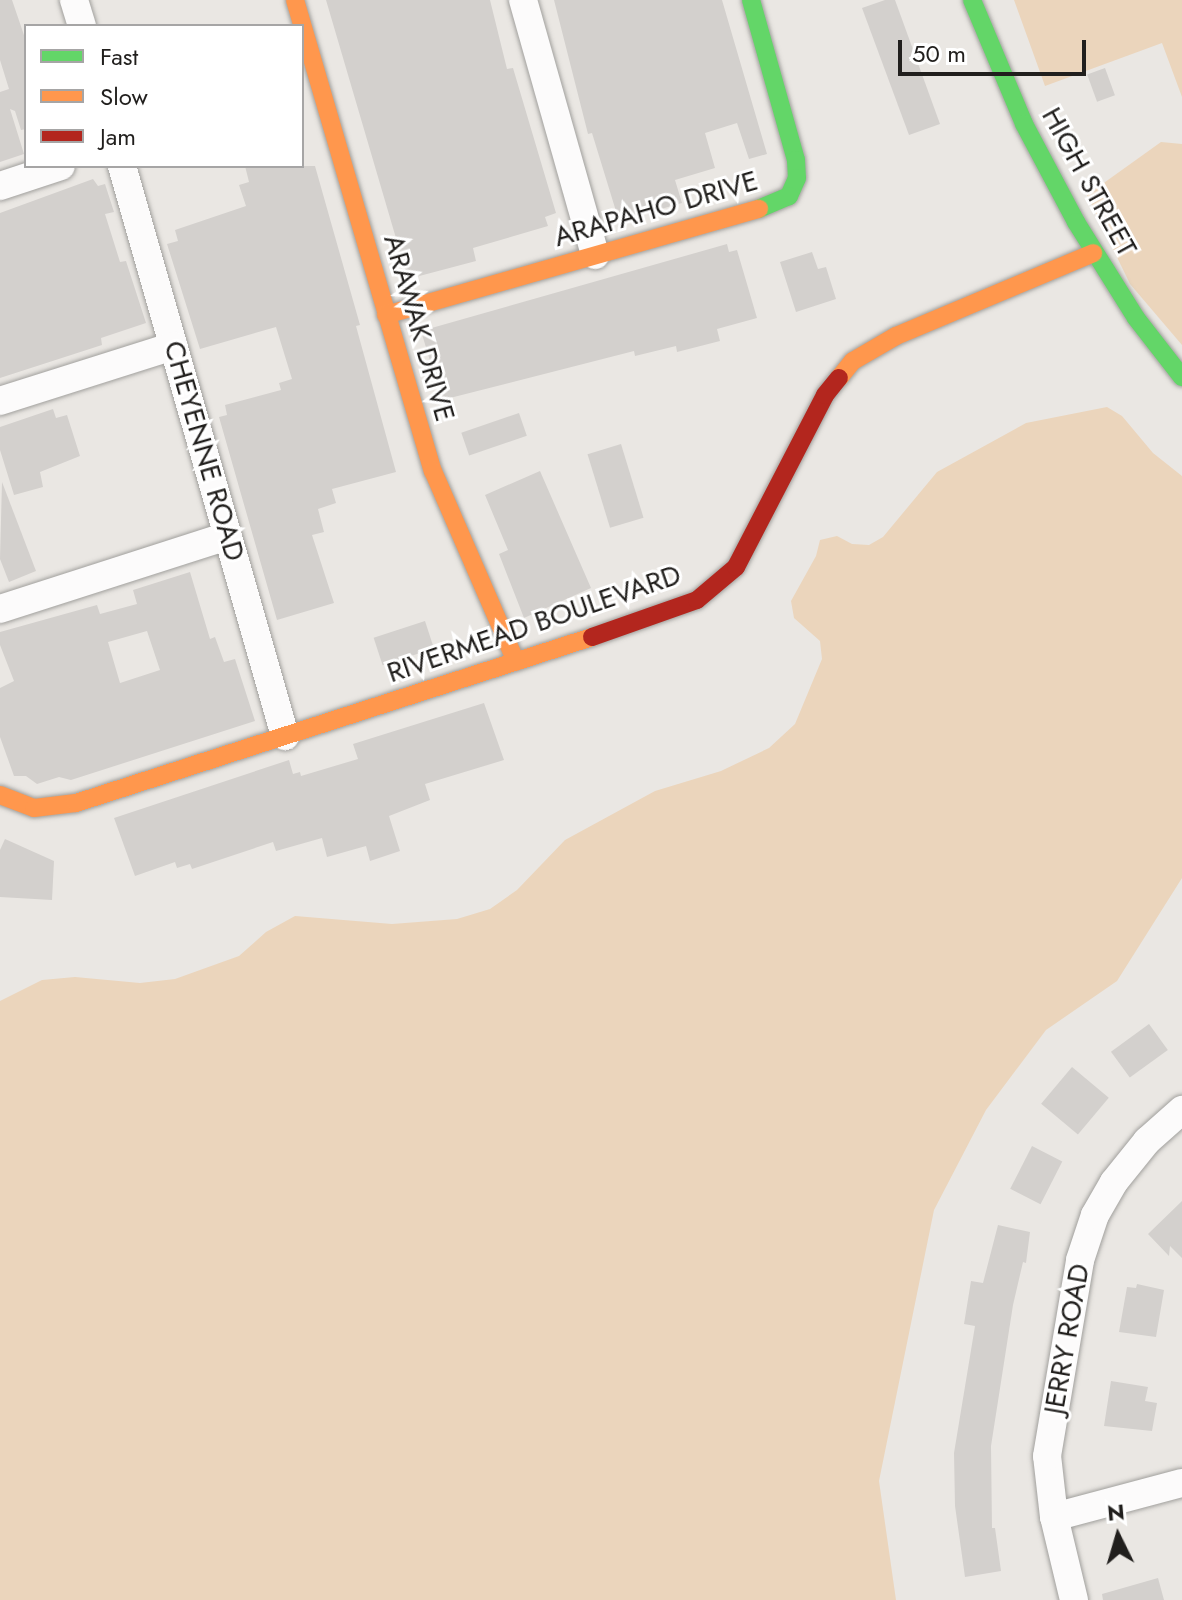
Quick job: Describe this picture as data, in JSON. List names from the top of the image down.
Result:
{
  "streets": {
    "street": [
      "HIGH STREET",
      "ARAPAHO DRIVE",
      "ARAWAK DRIVE",
      "CHEYENNE ROAD",
      "RIVERMEAD BOULEVARD",
      "JERRY ROAD"
    ]
  },
  "crossings": [
    ["HIGH STREET", "RIVERMEAD BOULEVARD"],
    ["ARAPAHO DRIVE", "ARAWAK DRIVE"],
    ["ARAWAK DRIVE", "RIVERMEAD BOULEVARD"],
    ["CHEYENNE ROAD", "RIVERMEAD BOULEVARD"]
  ],
  "legend": ["Fast", "Slow", "Jam"],
  "scale_bar": "50 m",
  "north": "top"
}
